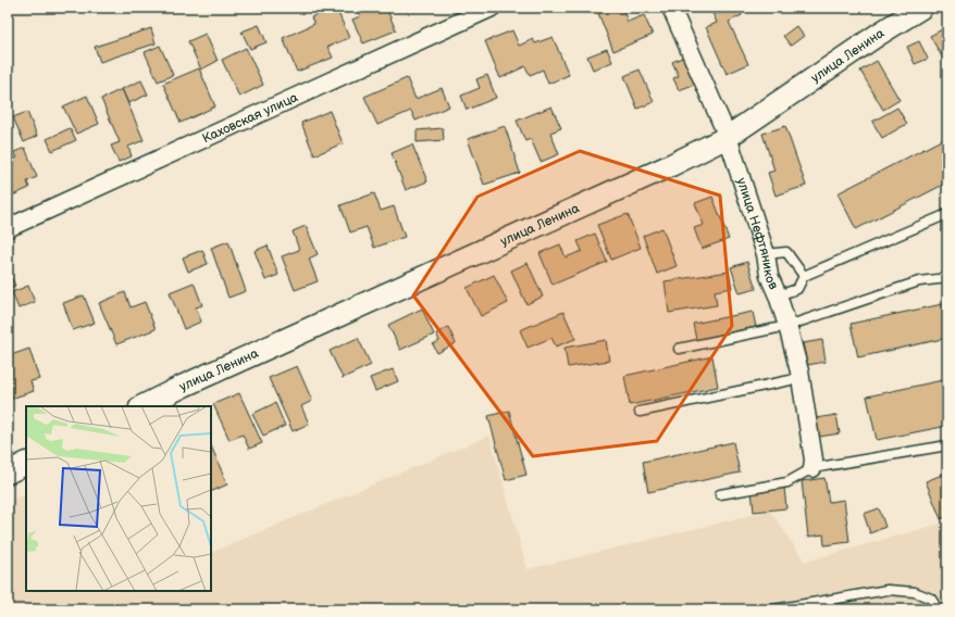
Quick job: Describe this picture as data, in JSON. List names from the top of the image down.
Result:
{
  "streets": {
    "street": ["улица Ленина", "Каховская улица", "улица Нефтяников"]
  },
  "crossings": [
    ["улица Ленина", "улица Нефтяников"]
  ]
}
